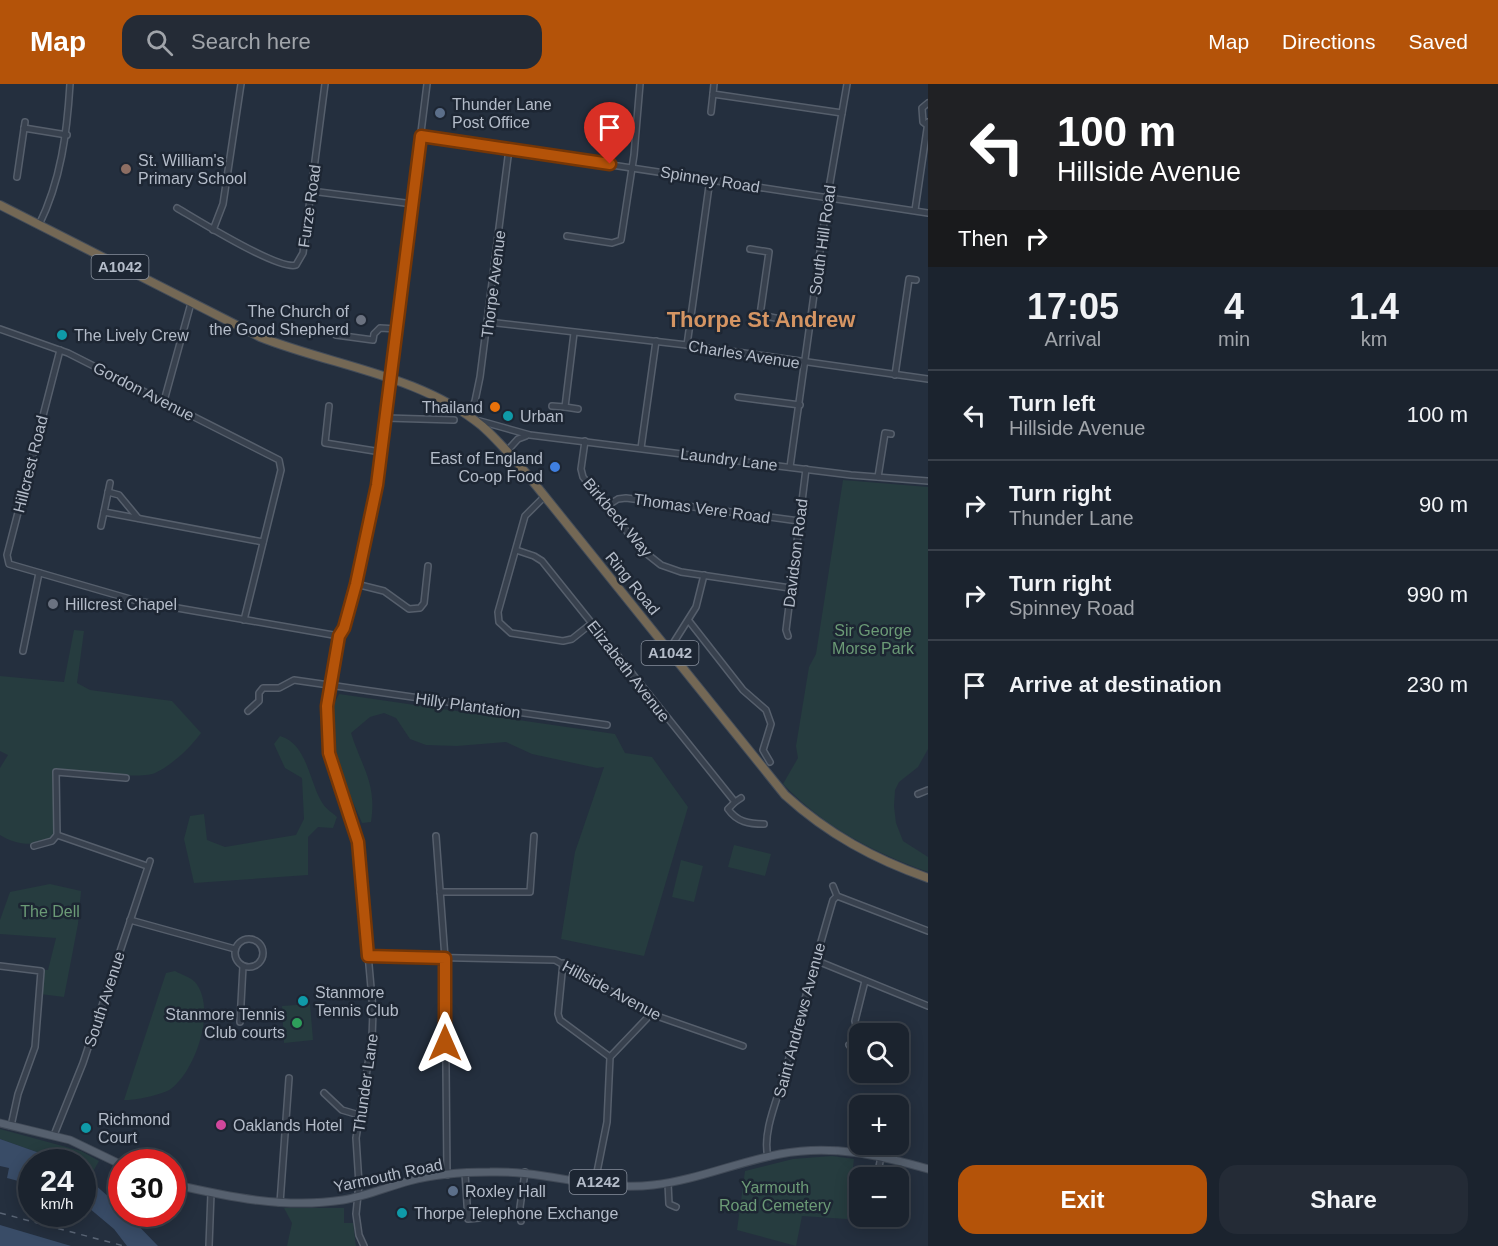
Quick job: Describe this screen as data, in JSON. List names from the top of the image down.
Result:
{
  "streets": {
    "highway": ["A1042", "Ring Road"],
    "main road": ["Yarmouth Road", "A1242"],
    "street": [
      "Spinney Road",
      "Furze Road",
      "South Hill Road",
      "Thorpe Avenue",
      "Charles Avenue",
      "Gordon Avenue",
      "Laundry Lane",
      "Hillcrest Road",
      "Thomas Vere Road",
      "Birkbeck Way",
      "Davidson Road",
      "Elizabeth Avenue",
      "Hilly Plantation",
      "Hillside Avenue",
      "South Avenue",
      "Saint Andrews Avenue",
      "Thunder Lane"
    ]
  },
  "crossings": [
    ["Spinney Road", "South Hill Road"],
    ["Spinney Road", "Thorpe Avenue"],
    ["Spinney Road", "Thunder Lane"],
    ["South Hill Road", "Charles Avenue"],
    ["South Hill Road", "Laundry Lane"],
    ["A1042", "Ring Road"],
    ["A1042", "Thunder Lane"],
    ["Thorpe Avenue", "Charles Avenue"],
    ["Thorpe Avenue", "Laundry Lane"],
    ["Thorpe Avenue", "Ring Road"],
    ["Gordon Avenue", "Hillcrest Road"],
    ["Laundry Lane", "Birkbeck Way"],
    ["Laundry Lane", "Davidson Road"],
    ["Laundry Lane", "Ring Road"],
    ["Hillcrest Road", "Thunder Lane"],
    ["Thomas Vere Road", "Birkbeck Way"],
    ["Thomas Vere Road", "Davidson Road"],
    ["Birkbeck Way", "Davidson Road"],
    ["Ring Road", "Thunder Lane"],
    ["Hilly Plantation", "Thunder Lane"],
    ["Hillside Avenue", "Thunder Lane"],
    ["Saint Andrews Avenue", "Yarmouth Road"],
    ["Thunder Lane", "Yarmouth Road"]
  ],
  "districts": ["Thorpe St Andrew"],
  "parks": ["Sir George Morse Park", "The Dell", "Yarmouth Road Cemetery"],
  "places": [
    "Thunder Lane Post Office",
    "St. William's Primary School",
    "The Church of the Good Shepherd",
    "The Lively Crew",
    "Thailand",
    "Urban",
    "East of England Co-op Food",
    "Hillcrest Chapel",
    "Stanmore Tennis Club",
    "Stanmore Tennis Club courts",
    "Oaklands Hotel",
    "Richmond Court",
    "Roxley Hall",
    "Thorpe Telephone Exchange"
  ],
  "page": {
    "header": "Map",
    "search": "Search here",
    "nav": ["Map", "Directions", "Saved"],
    "turn": ["100 m", "Hillside Avenue"],
    "then": "Then",
    "eta": [
      "17:05",
      "Arrival",
      "4",
      "min",
      "1.4",
      "km"
    ],
    "list": [
      {
        "name": "Turn left",
        "note": "Hillside Avenue",
        "value": "100 m"
      },
      {
        "name": "Turn right",
        "note": "Thunder Lane",
        "value": "90 m"
      },
      {
        "name": "Turn right",
        "note": "Spinney Road",
        "value": "990 m"
      },
      {
        "name": "Arrive at destination",
        "value": "230 m"
      }
    ],
    "map_buttons": ["+", "−"],
    "speed": "24 km/h",
    "limit": "30",
    "buttons": ["Exit", "Share"]
  }
}
